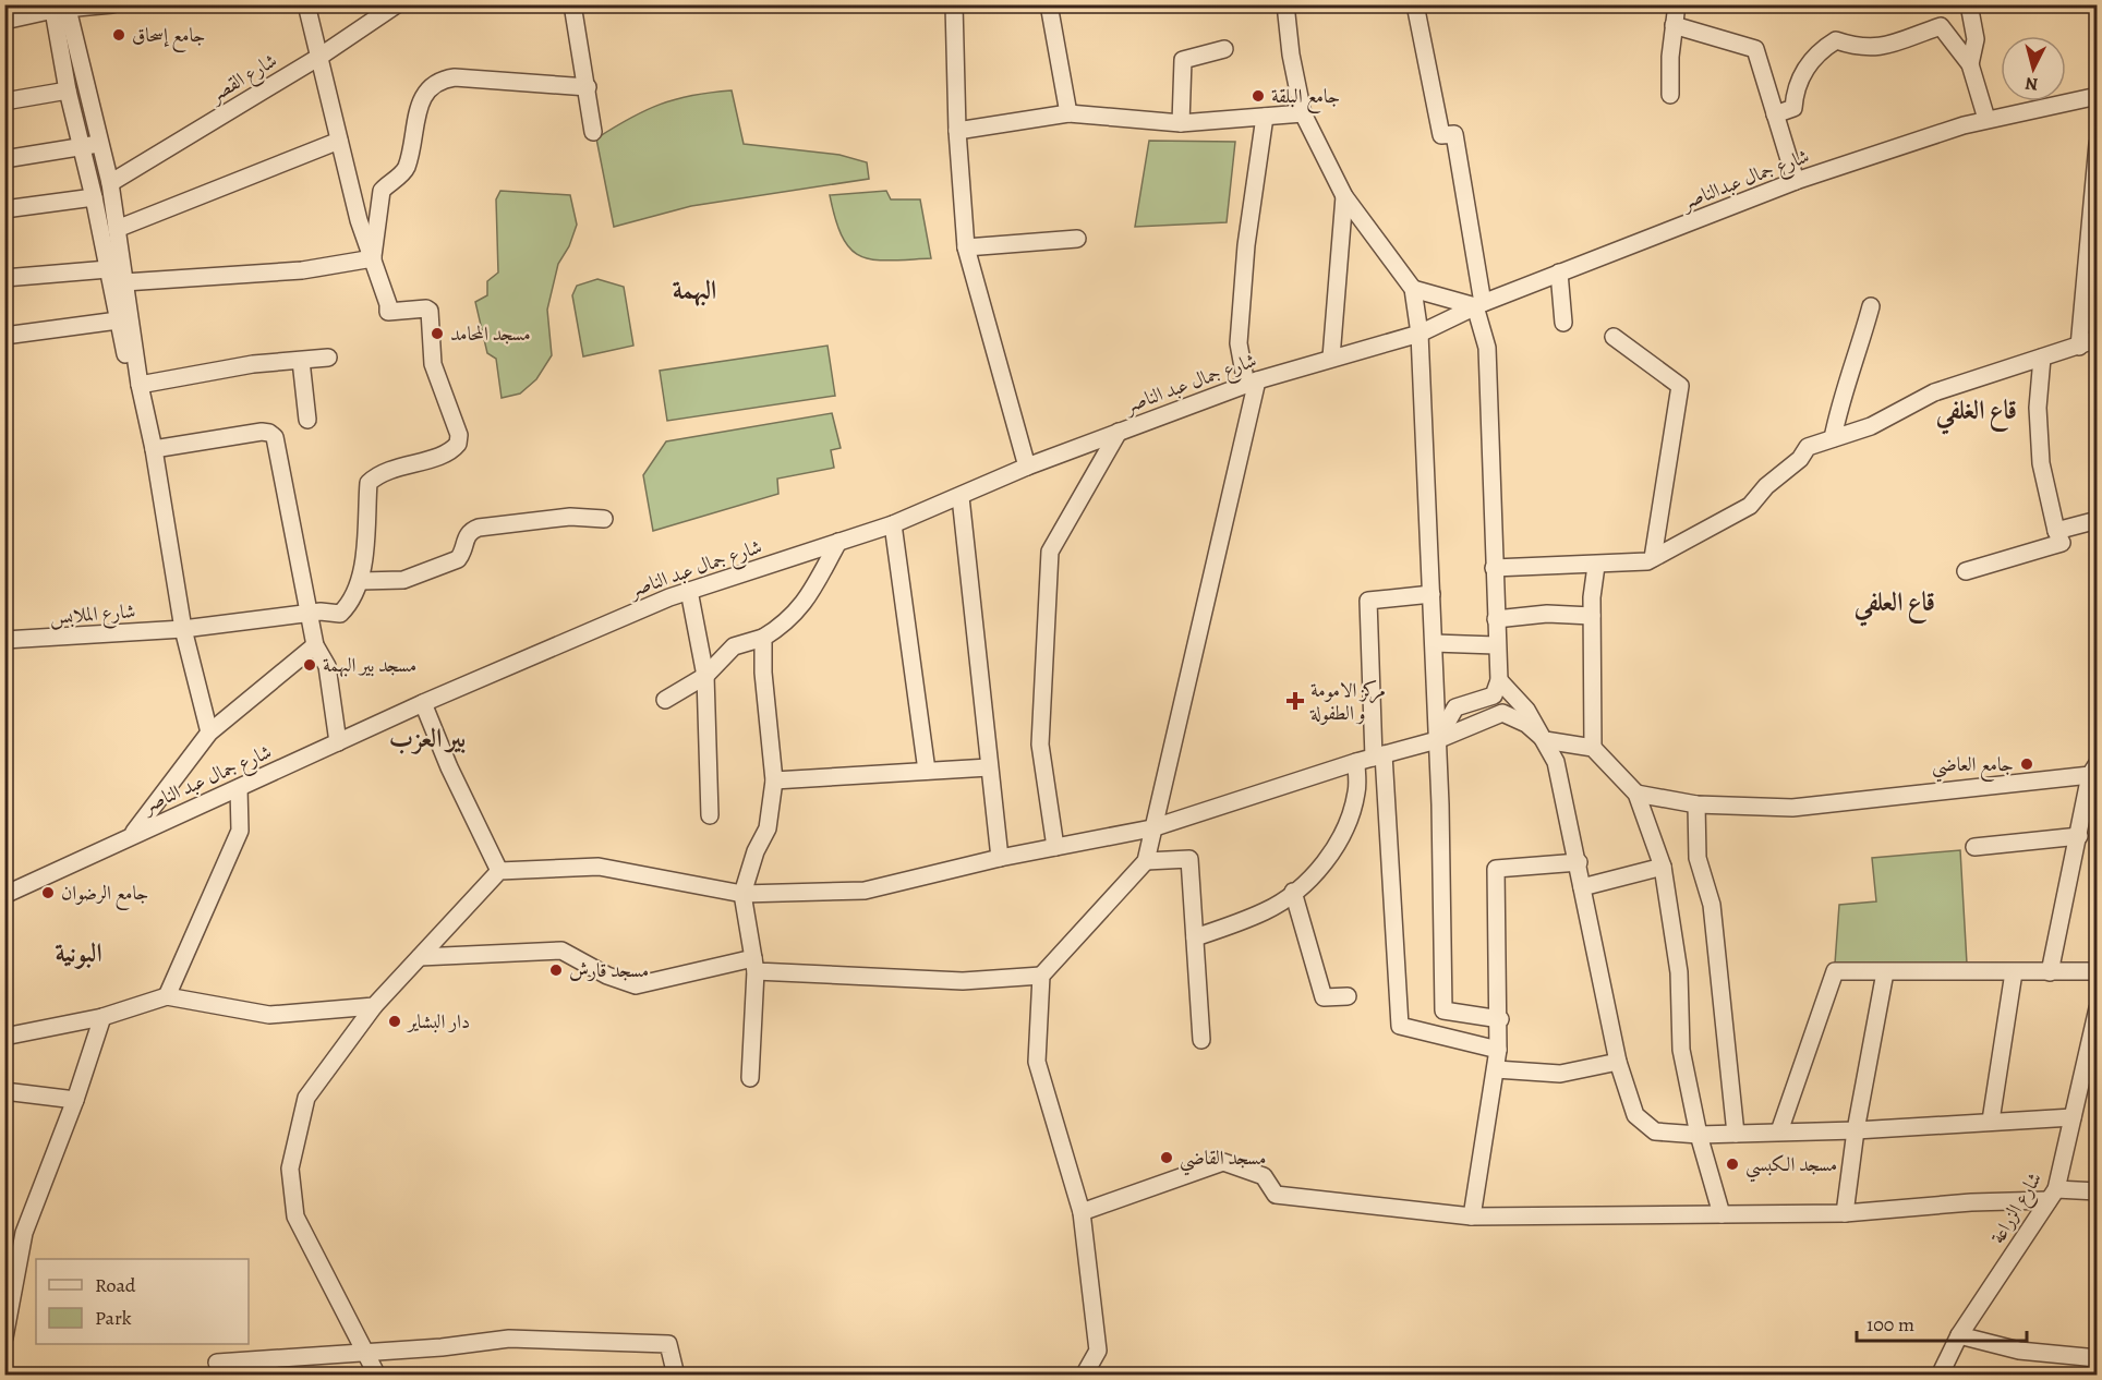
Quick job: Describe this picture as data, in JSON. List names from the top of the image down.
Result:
{
  "streets": {
    "street": [
      "شارع القصر",
      "شارع جمال عبدالناصر",
      "شارع جمال عبد الناصر",
      "شارع الملابس",
      "شارع الزراعة"
    ]
  },
  "crossings": [
    ["شارع جمال عبدالناصر", "شارع جمال عبد الناصر"]
  ],
  "districts": [
    "البهمة",
    "قاع الغلفي",
    "قاع العلفي",
    "بير العزب",
    "البونية"
  ],
  "places": {
    "other": [
      "جامع إسحاق",
      "جامع البلقة",
      "مسجد المحامد",
      "مسجد بير البهمة",
      "جامع العاضي",
      "جامع الرضوان",
      "مسجد قارش",
      "دار البشاير",
      "مسجد القاضي",
      "مسجد الكبسي"
    ],
    "health": ["مركز الامومة و الطفولة"]
  },
  "legend": ["Road", "Park"],
  "scale_bar": "100 m",
  "north": "bottom"
}
